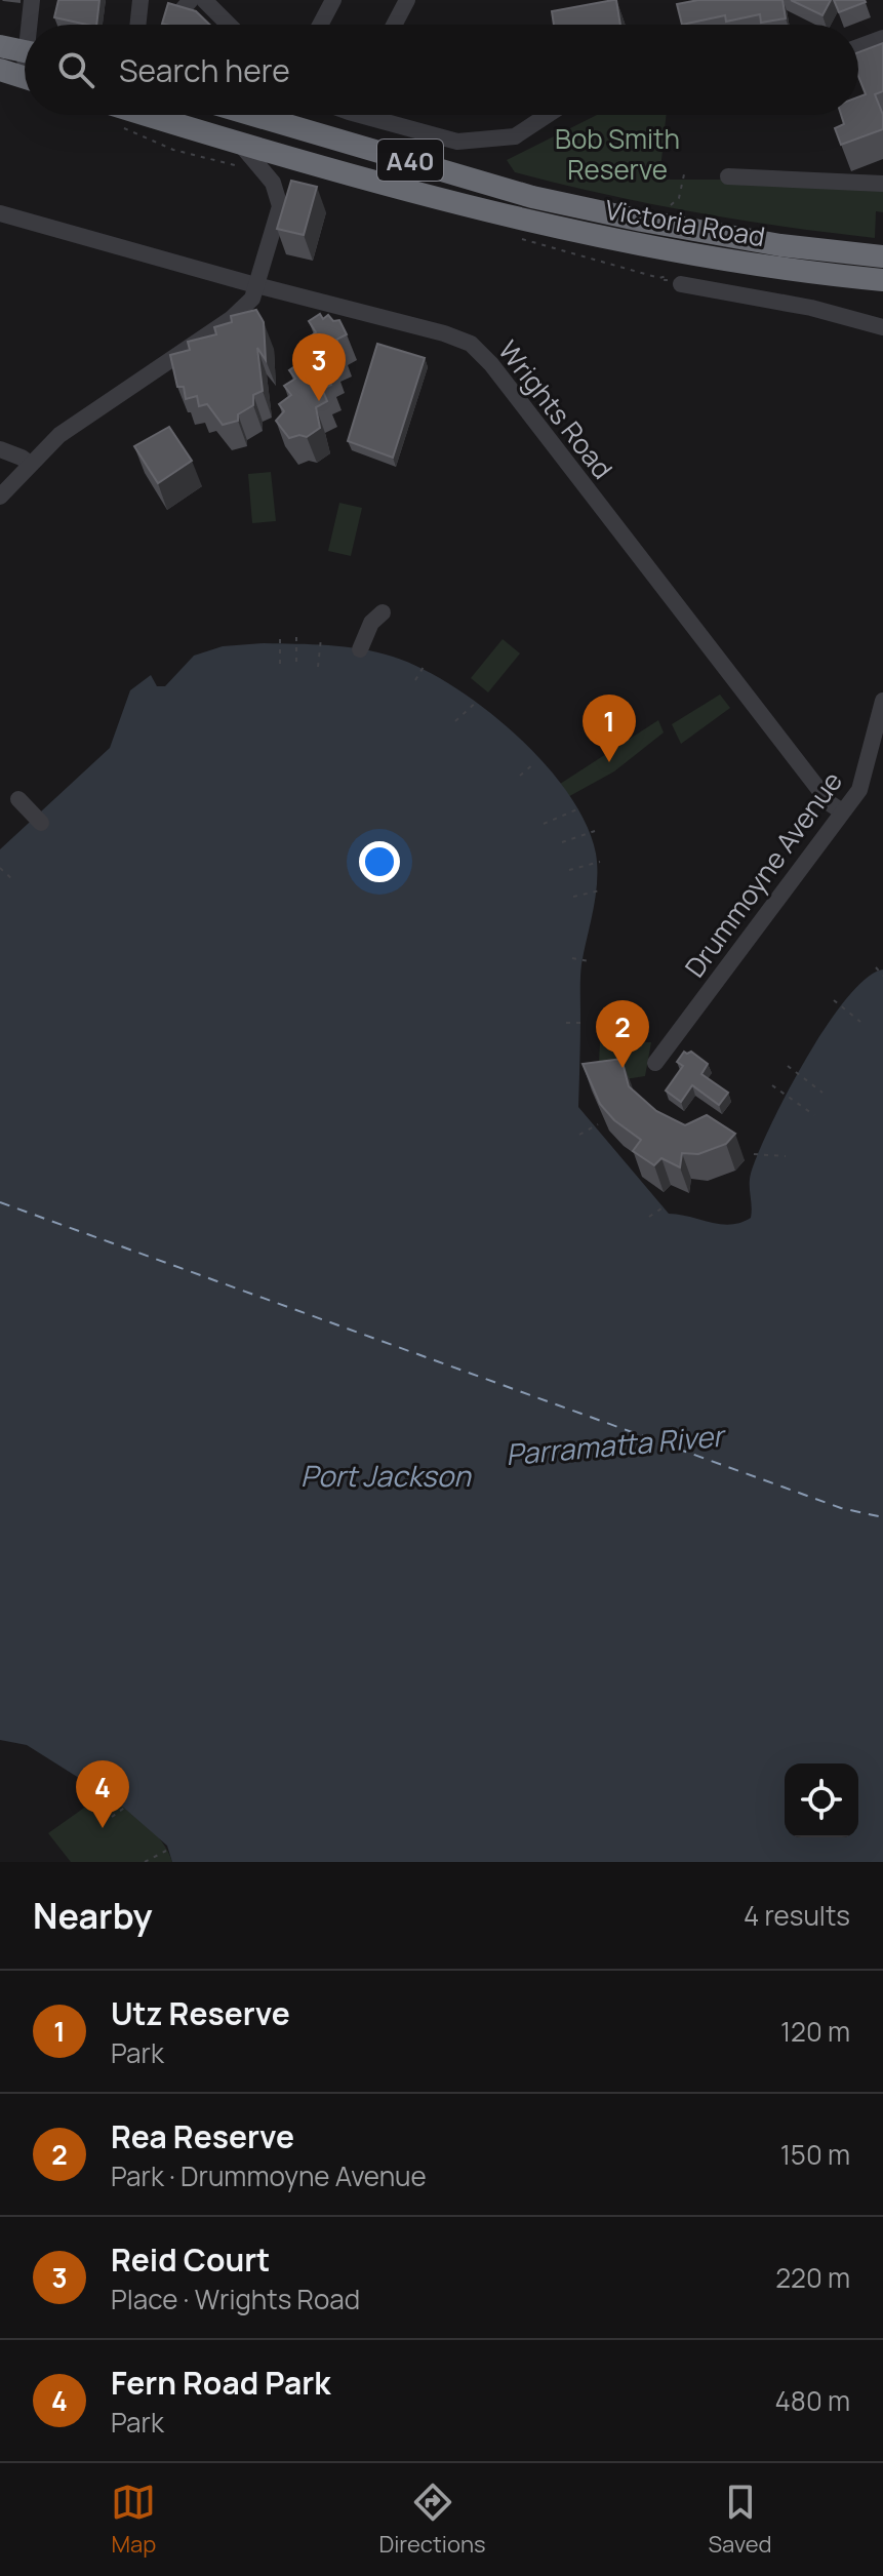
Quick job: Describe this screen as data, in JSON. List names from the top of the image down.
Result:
{
  "streets": {
    "highway": ["A40", "Victoria Road"],
    "street": ["Wrights Road", "Drummoyne Avenue"]
  },
  "crossings": [
    ["Wrights Road", "Drummoyne Avenue"]
  ],
  "water": ["Parramatta River", "Port Jackson"],
  "parks": ["Bob Smith Reserve"],
  "page": {
    "search": "Search here",
    "pins": [
      "3",
      "1",
      "2",
      "4"
    ],
    "heading": ["Nearby", "4 results"],
    "list": [
      {
        "mark": "1",
        "name": "Utz Reserve",
        "note": "Park",
        "value": "120 m"
      },
      {
        "mark": "2",
        "name": "Rea Reserve",
        "note": "Park · Drummoyne Avenue",
        "value": "150 m"
      },
      {
        "mark": "3",
        "name": "Reid Court",
        "note": "Place · Wrights Road",
        "value": "220 m"
      },
      {
        "mark": "4",
        "name": "Fern Road Park",
        "note": "Park",
        "value": "480 m"
      }
    ],
    "nav": ["Map", "Directions", "Saved"]
  }
}
